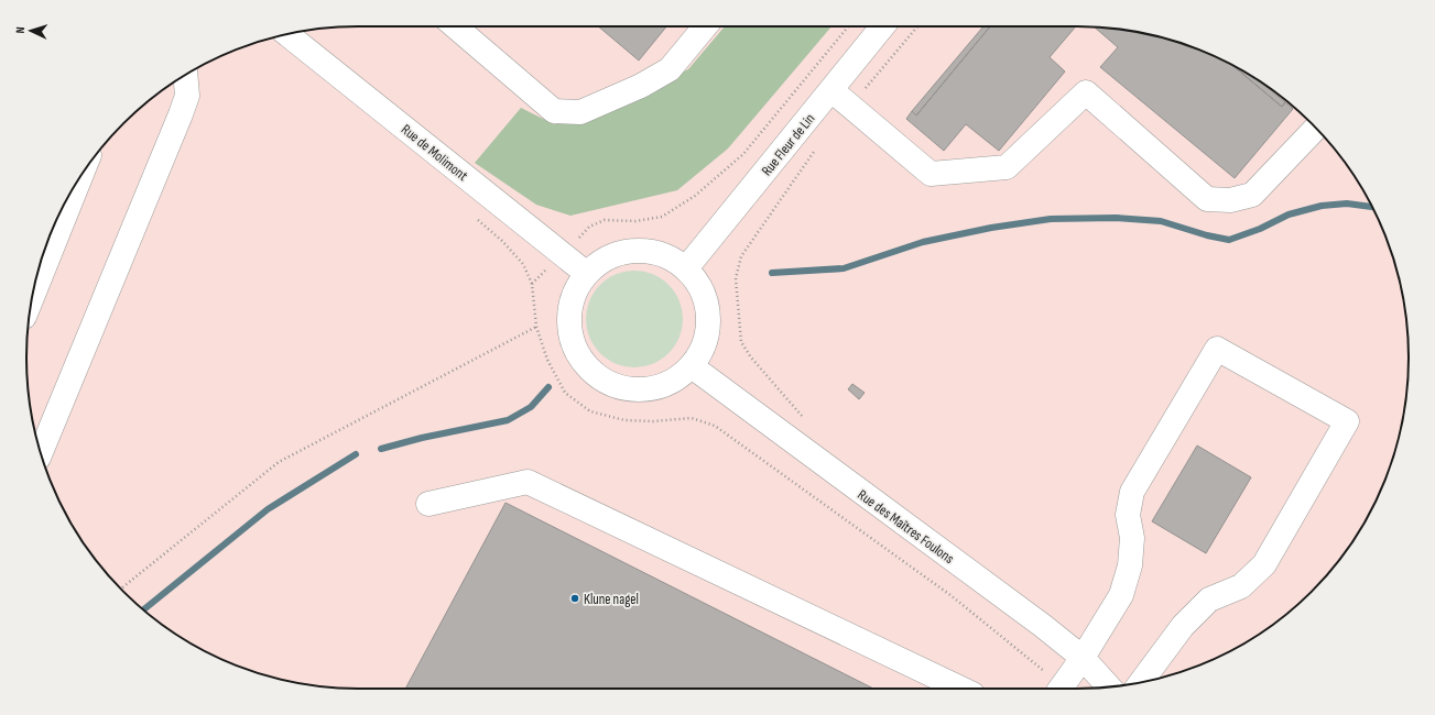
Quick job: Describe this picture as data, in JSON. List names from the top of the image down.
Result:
{
  "streets": {
    "street": ["Rue Fleur de Lin", "Rue de Molimont", "Rue des Maîtres Foulons"]
  },
  "crossings": [
    ["Rue Fleur de Lin", "Rue de Molimont"],
    ["Rue Fleur de Lin", "Rue des Maîtres Foulons"],
    ["Rue de Molimont", "Rue des Maîtres Foulons"]
  ],
  "places": ["Klune nagel"],
  "north": "left"
}
